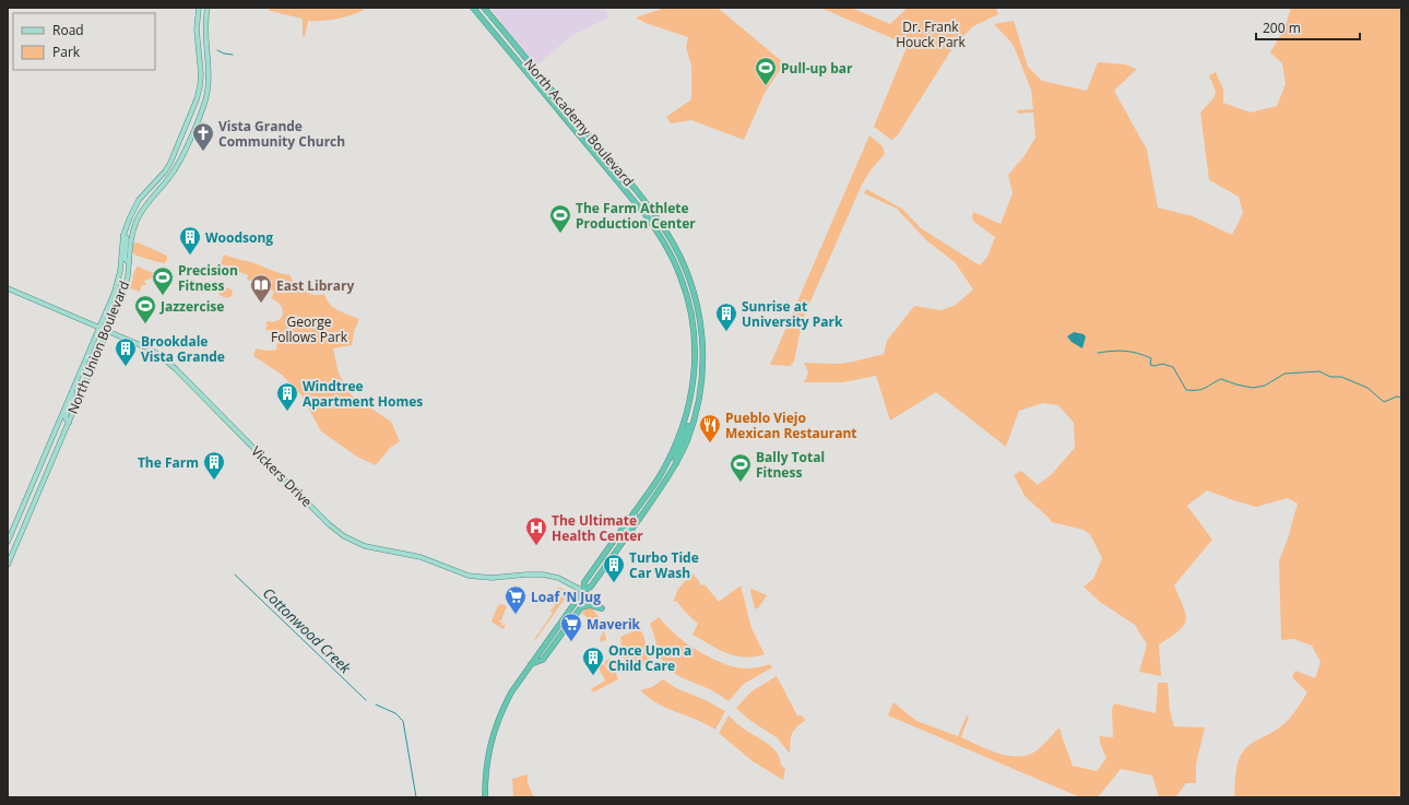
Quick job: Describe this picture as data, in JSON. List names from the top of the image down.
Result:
{
  "streets": {
    "highway": ["North Academy Boulevard"],
    "main road": ["North Union Boulevard", "Vickers Drive"]
  },
  "crossings": [
    ["North Academy Boulevard", "Vickers Drive"],
    ["North Union Boulevard", "Vickers Drive"]
  ],
  "water": ["Cottonwood Creek"],
  "parks": ["Dr. Frank Houck Park", "George Follows Park"],
  "places": {
    "sports": [
      "Pull-up bar",
      "The Farm Athlete Production Center",
      "Precision Fitness",
      "Jazzercise",
      "Bally Total Fitness"
    ],
    "church": ["Vista Grande Community Church"],
    "building": [
      "Woodsong",
      "Sunrise at University Park",
      "Brookdale Vista Grande",
      "Windtree Apartment Homes",
      "The Farm",
      "Turbo Tide Car Wash",
      "Once Upon a Child Care"
    ],
    "library": ["East Library"],
    "restaurant": ["Pueblo Viejo Mexican Restaurant"],
    "hospital": ["The Ultimate Health Center"],
    "supermarket": ["Loaf 'N Jug", "Maverik"]
  },
  "legend": ["Road", "Park"],
  "scale_bar": "200 m"
}
